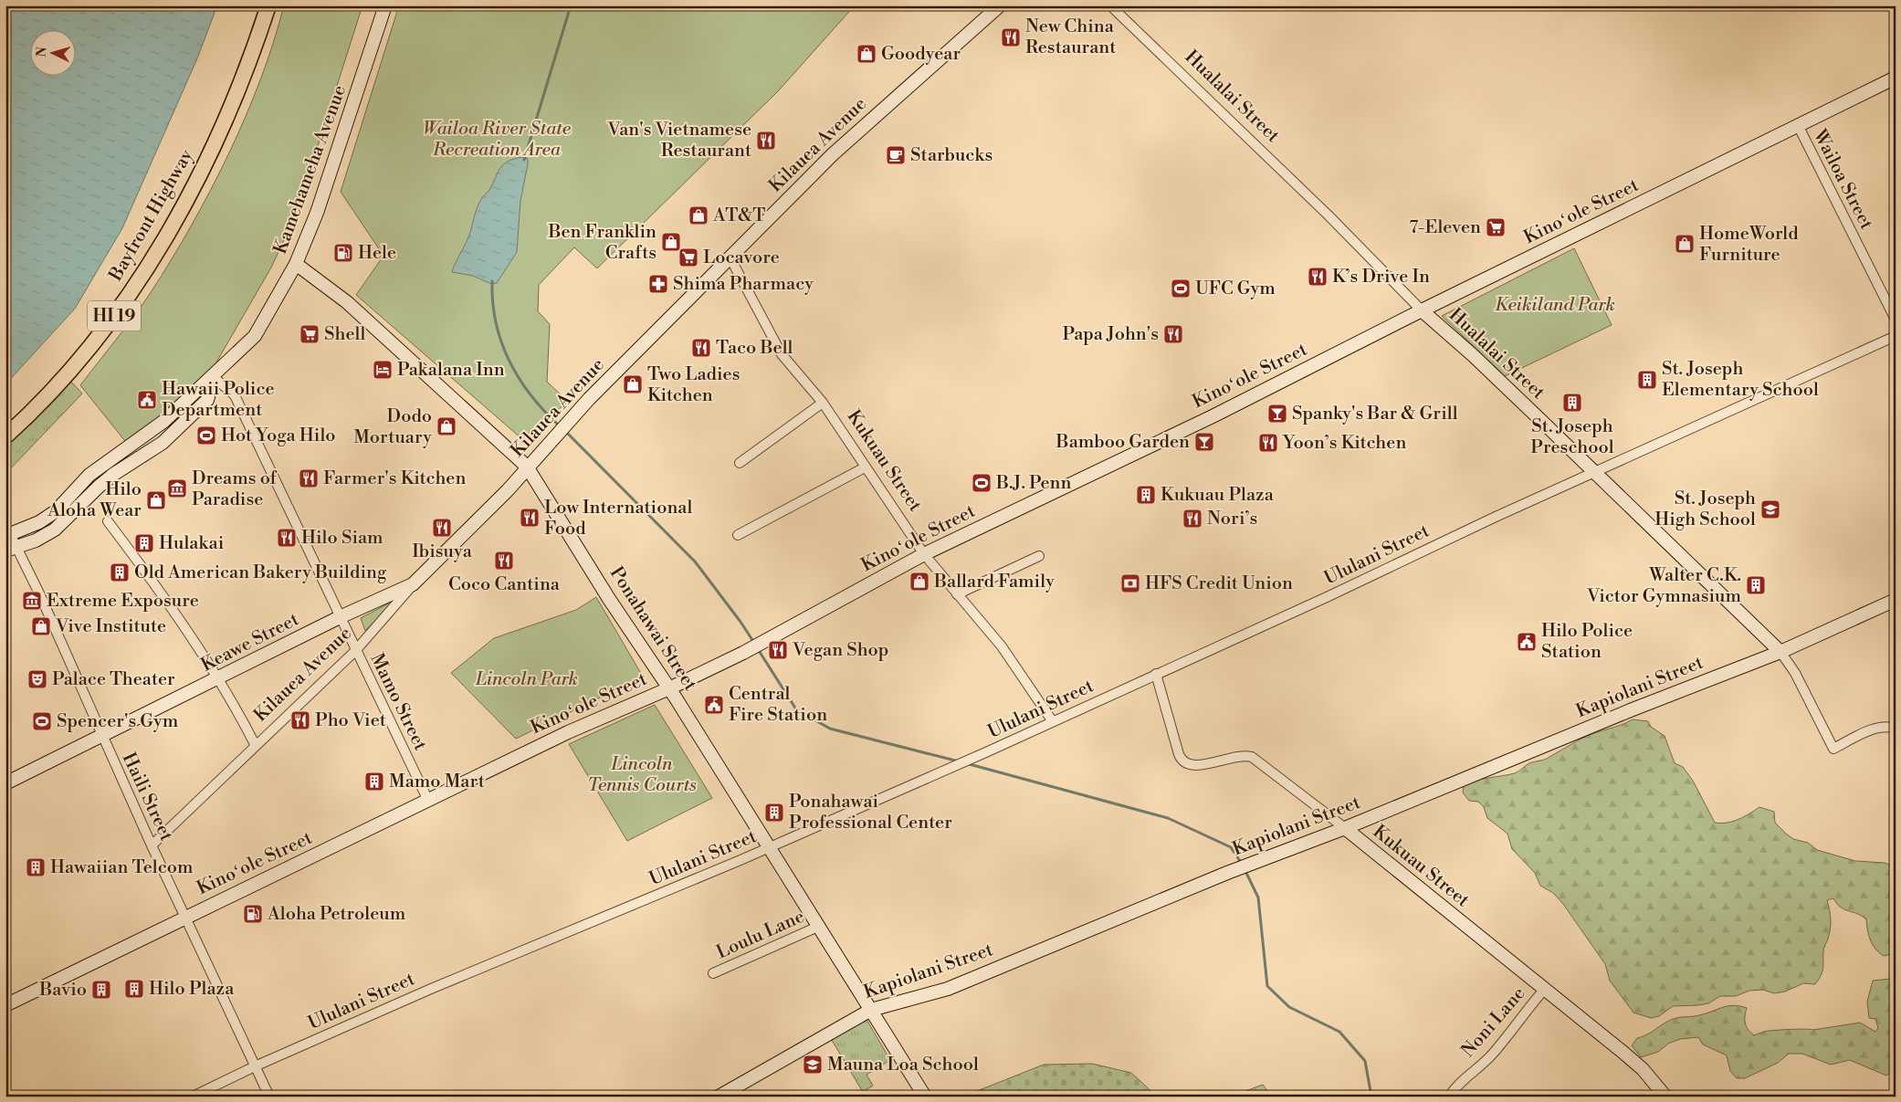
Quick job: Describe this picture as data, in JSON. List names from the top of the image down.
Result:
{
  "streets": {
    "main road": ["Bayfront Highway", "HI 19"],
    "street": [
      "Hualalai Street",
      "Kilauea Avenue",
      "Kamehameha Avenue",
      "Wailoa Street",
      "Kinoʻole Street",
      "Kukuau Street",
      "Ululani Street",
      "Ponahawai Street",
      "Keawe Street",
      "Kapiolani Street",
      "Mamo Street",
      "Haili Street",
      "Loulu Lane",
      "Noni Lane"
    ]
  },
  "crossings": [
    ["Hualalai Street", "Kinoʻole Street"],
    ["Hualalai Street", "Ululani Street"],
    ["Hualalai Street", "Kapiolani Street"],
    ["Kilauea Avenue", "Kukuau Street"],
    ["Kilauea Avenue", "Ponahawai Street"],
    ["Kilauea Avenue", "Keawe Street"],
    ["Kilauea Avenue", "Mamo Street"],
    ["Kilauea Avenue", "Haili Street"],
    ["Kamehameha Avenue", "Ponahawai Street"],
    ["Kamehameha Avenue", "Mamo Street"],
    ["Kamehameha Avenue", "Haili Street"],
    ["Wailoa Street", "Kinoʻole Street"],
    ["Kinoʻole Street", "Kukuau Street"],
    ["Kinoʻole Street", "Ponahawai Street"],
    ["Kinoʻole Street", "Mamo Street"],
    ["Kinoʻole Street", "Haili Street"],
    ["Kukuau Street", "Ululani Street"],
    ["Kukuau Street", "Kapiolani Street"],
    ["Kukuau Street", "Noni Lane"],
    ["Ululani Street", "Ponahawai Street"],
    ["Ululani Street", "Haili Street"],
    ["Ponahawai Street", "Kapiolani Street"],
    ["Ponahawai Street", "Loulu Lane"],
    ["Keawe Street", "Mamo Street"],
    ["Keawe Street", "Haili Street"]
  ],
  "parks": [
    "Wailoa River State Recreation Area",
    "Keikiland Park",
    "Lincoln Park",
    "Lincoln Tennis Courts"
  ],
  "places": {
    "restaurant": [
      "New China Restaurant",
      "Van's Vietnamese Restaurant",
      "K’s Drive In",
      "Papa John's",
      "Taco Bell",
      "Yoon’s Kitchen",
      "Farmer's Kitchen",
      "Low International Food",
      "Nori’s",
      "Ibisuya",
      "Hilo Siam",
      "Coco Cantina",
      "Vegan Shop",
      "Pho Viet"
    ],
    "shop": [
      "Goodyear",
      "AT&T",
      "Ben Franklin Crafts",
      "HomeWorld Furniture",
      "Two Ladies Kitchen",
      "Dodo Mortuary",
      "Hilo Aloha Wear",
      "Ballard Family",
      "Vive Institute"
    ],
    "cafe": ["Starbucks"],
    "supermarket": ["7-Eleven", "Locavore", "Shell"],
    "fuel station": ["Hele", "Aloha Petroleum"],
    "pharmacy": ["Shima Pharmacy"],
    "sports": [
      "UFC Gym",
      "Hot Yoga Hilo",
      "B.J. Penn",
      "Spencer's Gym"
    ],
    "hotel": ["Pakalana Inn"],
    "building": [
      "St. Joseph Elementary School",
      "St. Joseph Preschool",
      "Kukuau Plaza",
      "Hulakai",
      "Old American Bakery Building",
      "Walter C.K. Victor Gymnasium",
      "Mamo Mart",
      "Ponahawai Professional Center",
      "Hawaiian Telcom",
      "Hilo Plaza",
      "Bavio"
    ],
    "public building": ["Hawaii Police Department", "Hilo Police Station", "Central Fire Station"],
    "bar": ["Spanky's Bar & Grill", "Bamboo Garden"],
    "museum": ["Dreams of Paradise", "Extreme Exposure"],
    "school or university": ["St. Joseph High School", "Mauna Loa School"],
    "bank": ["HFS Credit Union"],
    "theatre": ["Palace Theater"]
  },
  "north": "left"
}
